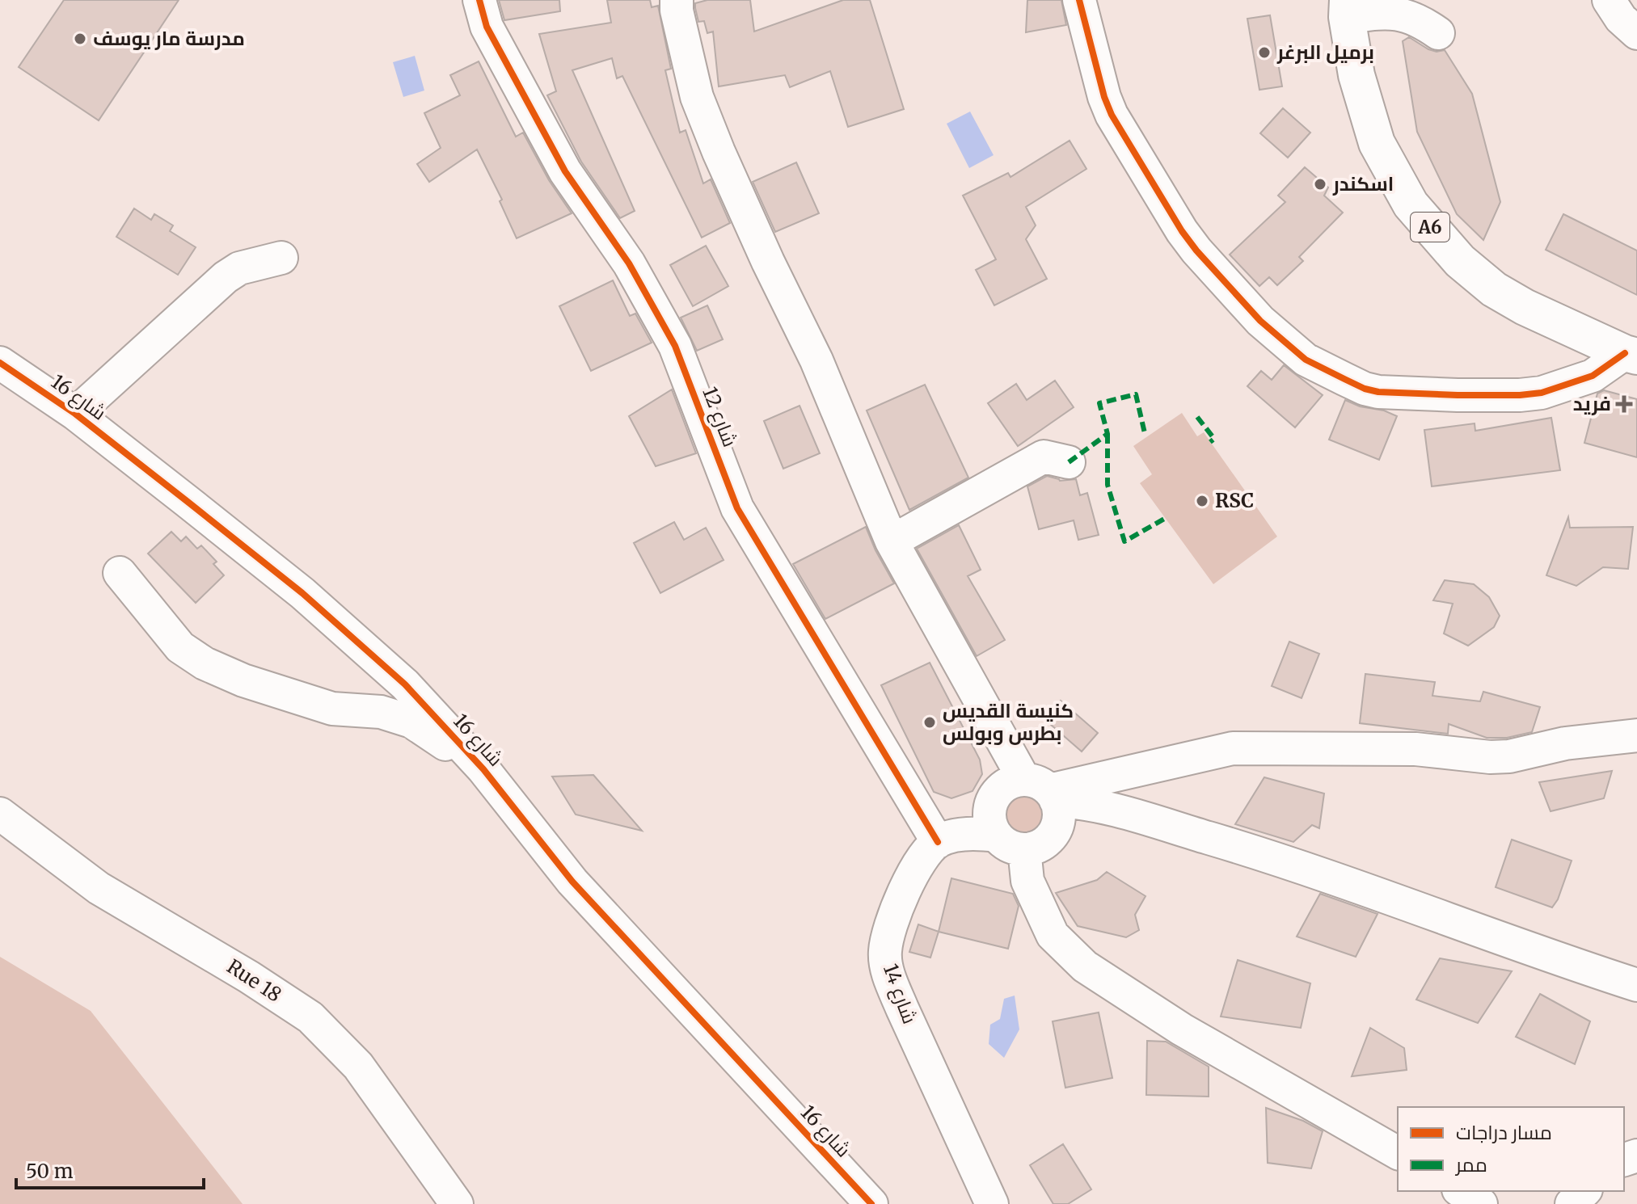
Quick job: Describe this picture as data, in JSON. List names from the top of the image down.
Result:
{
  "streets": {
    "highway": ["A6"],
    "street": [
      "شارع 16",
      "شارع 12",
      "Rue 18",
      "شارع 14"
    ]
  },
  "crossings": [
    ["شارع 12", "شارع 14"]
  ],
  "places": {
    "other": [
      "مدرسة مار يوسف",
      "برميل البرغر",
      "اسكندر",
      "RSC",
      "كنيسة القديس بطرس وبولس"
    ],
    "health": ["فريد"]
  },
  "legend": ["مسار دراجات", "ممر"],
  "scale_bar": "50 m"
}
